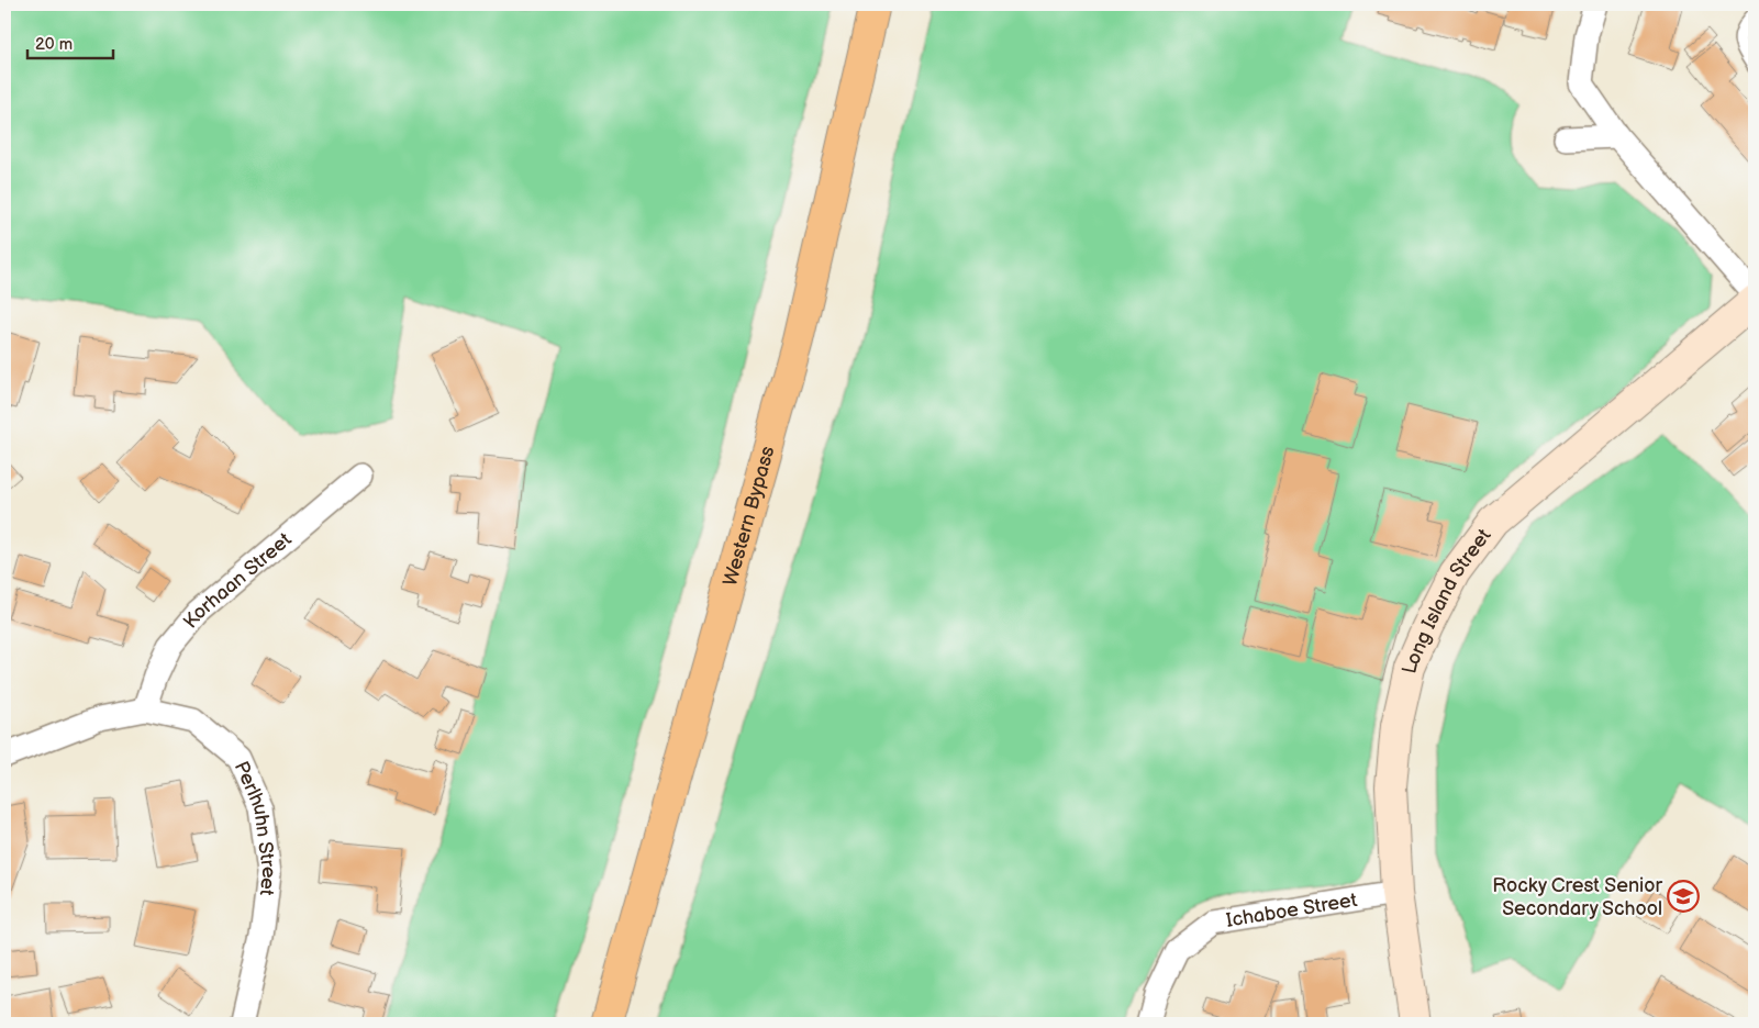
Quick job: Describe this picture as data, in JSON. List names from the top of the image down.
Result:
{
  "streets": {
    "highway": ["Western Bypass"],
    "street": [
      "Korhaan Street",
      "Long Island Street",
      "Perlhuhn Street",
      "Ichaboe Street"
    ]
  },
  "crossings": [
    ["Korhaan Street", "Perlhuhn Street"],
    ["Long Island Street", "Ichaboe Street"]
  ],
  "places": {
    "school or university": ["Rocky Crest Senior Secondary School"]
  },
  "scale_bar": "20 m"
}
